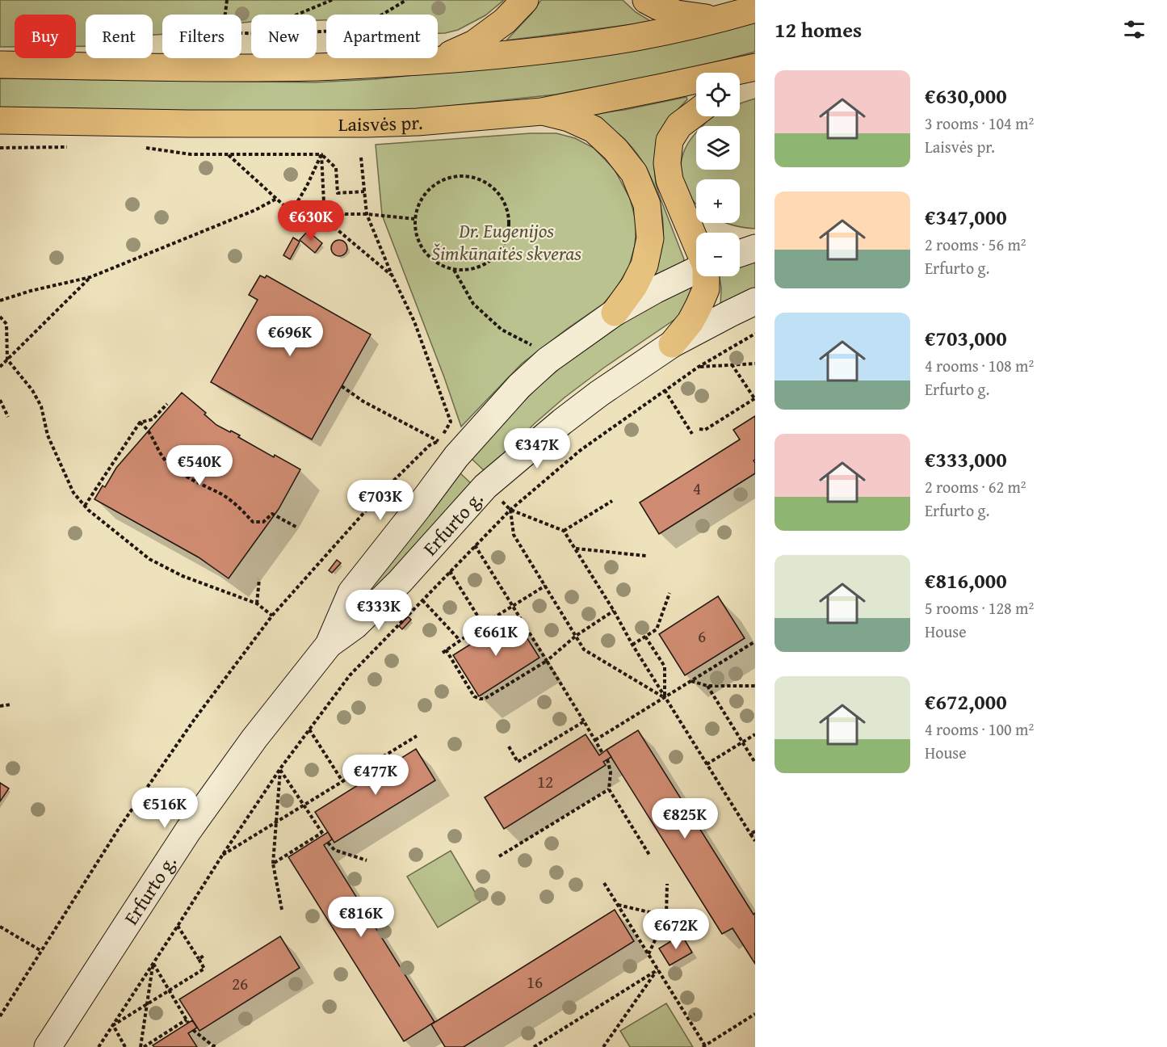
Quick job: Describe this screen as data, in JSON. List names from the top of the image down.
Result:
{
  "streets": {
    "main road": ["Laisvės pr."],
    "street": ["Erfurto g."]
  },
  "parks": ["Dr. Eugenijos Šimkūnaitės skveras"],
  "house_numbers": [
    "4",
    "6",
    "12",
    "16",
    "26"
  ],
  "page": {
    "heading": "12 homes",
    "chip": [
      "Buy",
      "Rent",
      "Filters",
      "New",
      "Apartment"
    ],
    "list": [
      {
        "name": "€630,000",
        "note": "3 rooms · 104 m² · Laisvės pr."
      },
      {
        "name": "€347,000",
        "note": "2 rooms · 56 m² · Erfurto g."
      },
      {
        "name": "€703,000",
        "note": "4 rooms · 108 m² · Erfurto g."
      },
      {
        "name": "€333,000",
        "note": "2 rooms · 62 m² · Erfurto g."
      },
      {
        "name": "€816,000",
        "note": "5 rooms · 128 m² · House"
      },
      {
        "name": "€672,000",
        "note": "4 rooms · 100 m² · House"
      }
    ],
    "map_buttons": ["+", "−"],
    "price": [
      "€630K",
      "€696K",
      "€347K",
      "€540K",
      "€703K",
      "€333K",
      "€661K",
      "€477K",
      "€516K",
      "€825K",
      "€816K",
      "€672K"
    ]
  }
}
